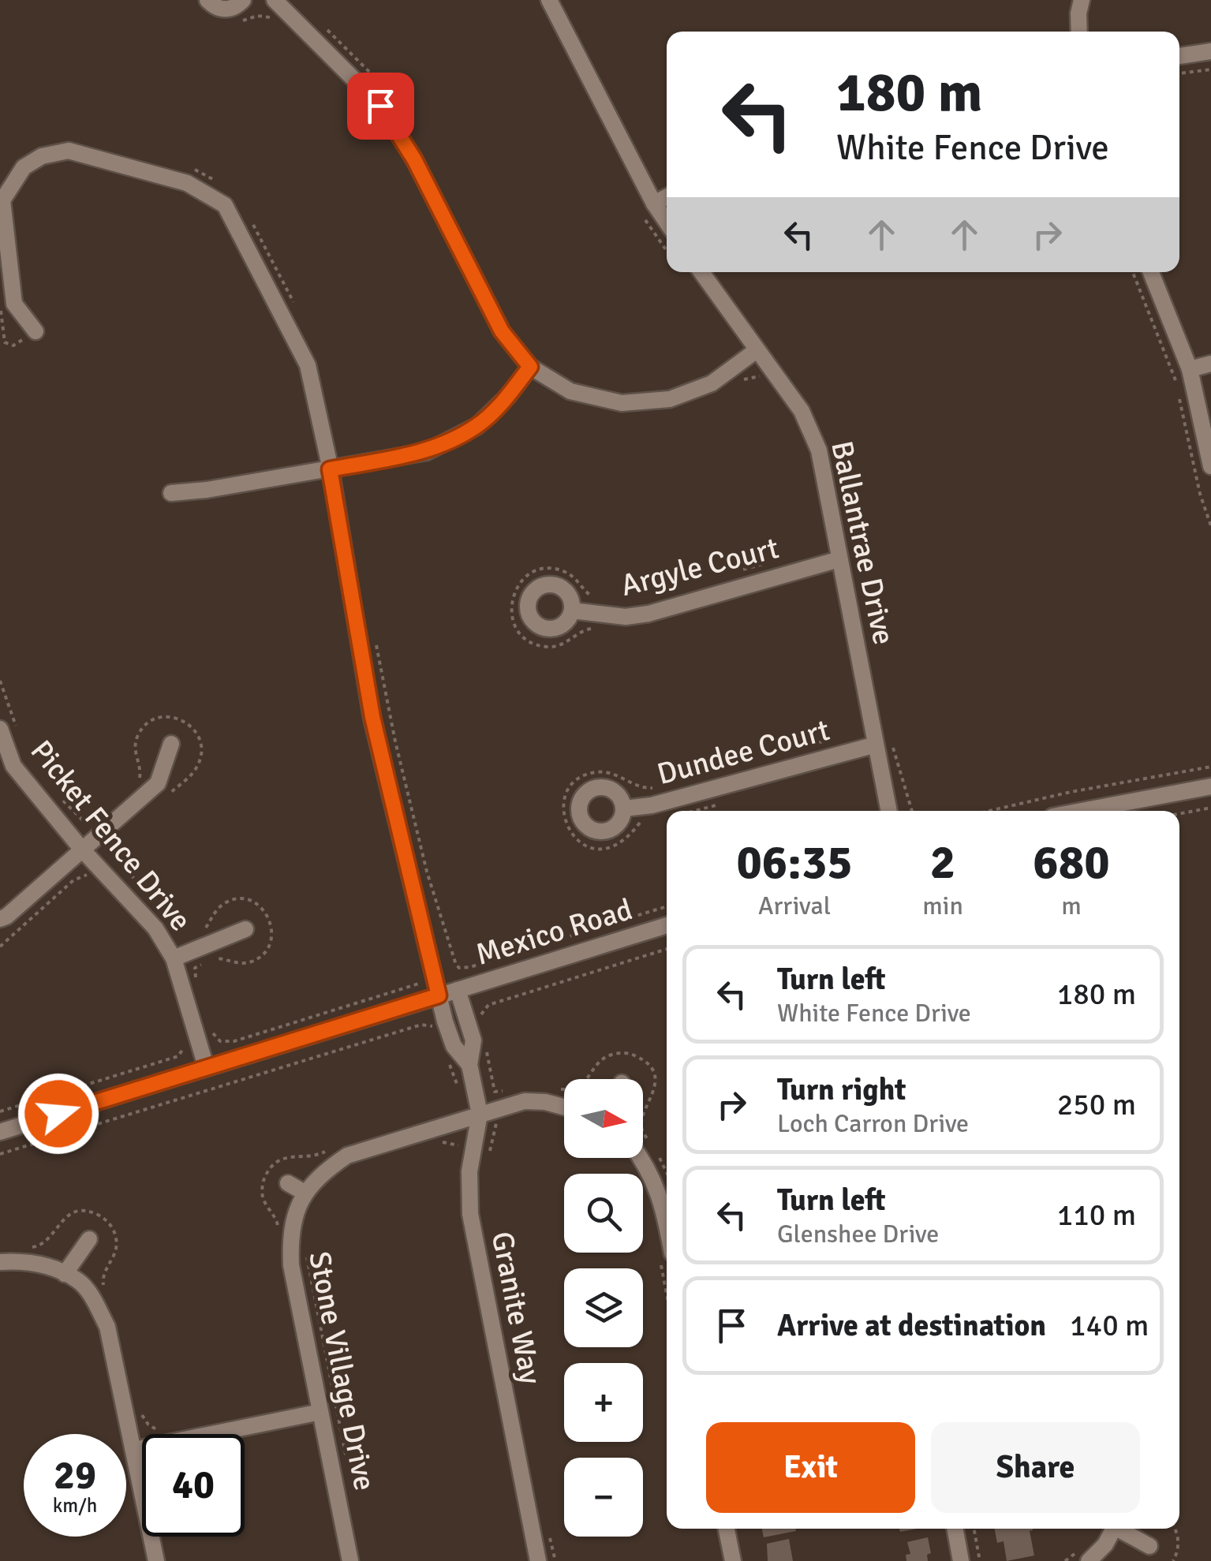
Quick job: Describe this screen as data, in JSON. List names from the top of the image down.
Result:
{
  "streets": {
    "street": [
      "Ballantrae Drive",
      "Argyle Court",
      "Dundee Court",
      "Picket Fence Drive",
      "Mexico Road",
      "Granite Way",
      "Stone Village Drive"
    ]
  },
  "crossings": [
    ["Ballantrae Drive", "Argyle Court"],
    ["Ballantrae Drive", "Dundee Court"],
    ["Picket Fence Drive", "Mexico Road"],
    ["Mexico Road", "Granite Way"],
    ["Granite Way", "Stone Village Drive"]
  ],
  "north": "right",
  "page": {
    "turn": ["180 m", "White Fence Drive"],
    "eta": [
      "06:35",
      "Arrival",
      "2",
      "min",
      "680",
      "m"
    ],
    "list": [
      {
        "name": "Turn left",
        "note": "White Fence Drive",
        "value": "180 m"
      },
      {
        "name": "Turn right",
        "note": "Loch Carron Drive",
        "value": "250 m"
      },
      {
        "name": "Turn left",
        "note": "Glenshee Drive",
        "value": "110 m"
      },
      {
        "name": "Arrive at destination",
        "value": "140 m"
      }
    ],
    "map_buttons": ["+", "−"],
    "buttons": ["Exit", "Share"],
    "speed": "29 km/h",
    "limit": "40"
  }
}
